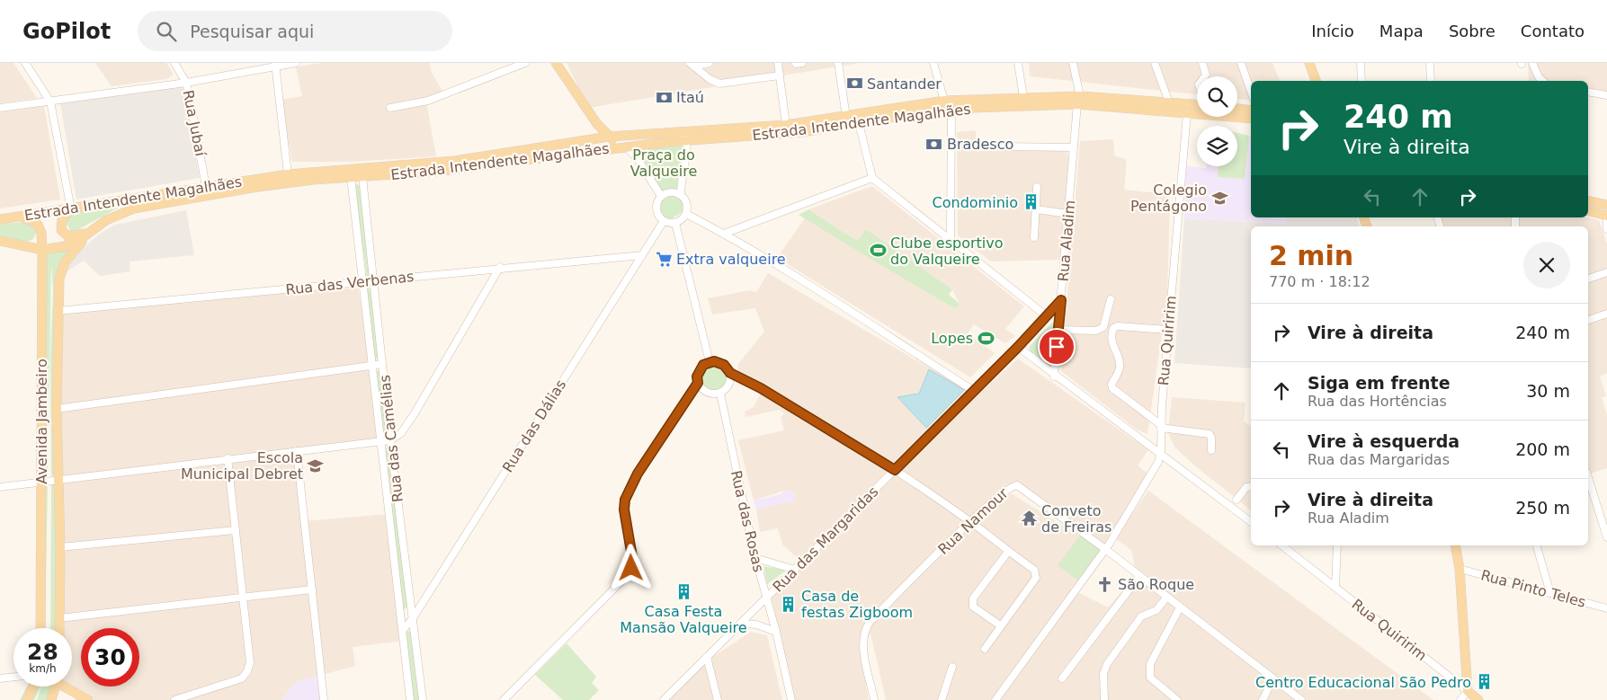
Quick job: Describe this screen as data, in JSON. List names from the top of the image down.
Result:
{
  "streets": {
    "main road": ["Estrada Intendente Magalhães", "Rua Quiririm", "Avenida Jambeiro"],
    "street": [
      "Rua Jubaí",
      "Rua Aladim",
      "Rua das Verbenas",
      "Rua das Dálias",
      "Rua das Camélias",
      "Rua das Rosas",
      "Rua Namour",
      "Rua das Margaridas",
      "Rua Pinto Teles"
    ]
  },
  "crossings": [
    ["Estrada Intendente Magalhães", "Rua Jubaí"],
    ["Estrada Intendente Magalhães", "Rua Aladim"],
    ["Estrada Intendente Magalhães", "Rua Quiririm"],
    ["Estrada Intendente Magalhães", "Avenida Jambeiro"],
    ["Estrada Intendente Magalhães", "Rua das Camélias"],
    ["Rua Aladim", "Rua das Margaridas"],
    ["Rua das Verbenas", "Avenida Jambeiro"],
    ["Rua das Verbenas", "Rua das Dálias"],
    ["Rua das Verbenas", "Rua das Camélias"],
    ["Rua das Dálias", "Rua das Camélias"],
    ["Rua das Rosas", "Rua das Margaridas"]
  ],
  "parks": ["Praça do Valqueire"],
  "places": {
    "bank": ["Santander", "Itaú", "Bradesco"],
    "school or university": ["Colegio Pentágono", "Escola Municipal Debret"],
    "building": [
      "Condominio",
      "Casa Festa Mansão Valqueire",
      "Casa de festas Zigboom",
      "Centro Educacional São Pedro"
    ],
    "sports": ["Clube esportivo do Valqueire", "Lopes"],
    "supermarket": ["Extra valqueire"],
    "temple": ["Conveto de Freiras"],
    "church": ["São Roque"]
  },
  "page": {
    "header": "GoPilot",
    "search": "Pesquisar aqui",
    "nav": [
      "Início",
      "Mapa",
      "Sobre",
      "Contato"
    ],
    "turn": ["240 m", "Vire à direita"],
    "heading": ["2 min", "770 m · 18:12"],
    "list": [
      {
        "name": "Vire à direita",
        "value": "240 m"
      },
      {
        "name": "Siga em frente",
        "note": "Rua das Hortências",
        "value": "30 m"
      },
      {
        "name": "Vire à esquerda",
        "note": "Rua das Margaridas",
        "value": "200 m"
      },
      {
        "name": "Vire à direita",
        "note": "Rua Aladim",
        "value": "250 m"
      }
    ],
    "speed": "28 km/h",
    "limit": "30"
  }
}
